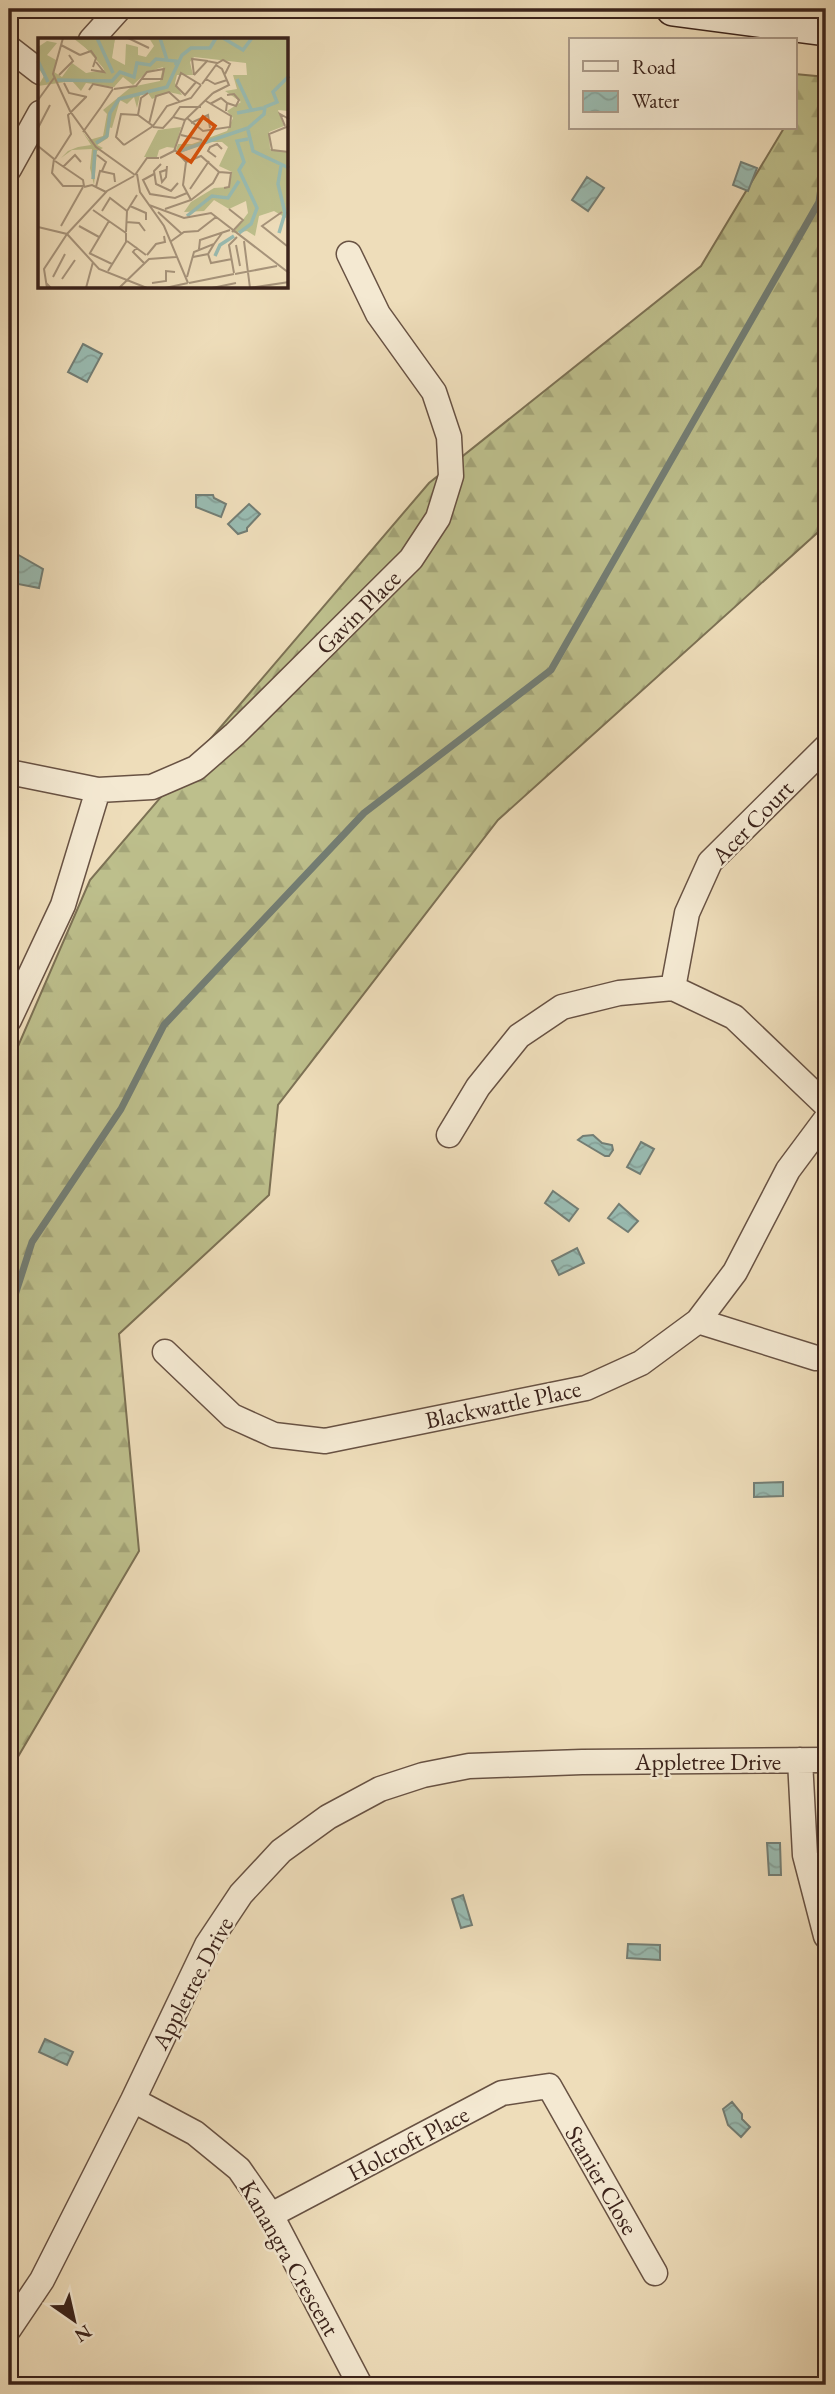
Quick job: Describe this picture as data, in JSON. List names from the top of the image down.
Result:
{
  "streets": {
    "street": [
      "Gavin Place",
      "Acer Court",
      "Blackwattle Place",
      "Appletree Drive",
      "Holcroft Place",
      "Stanier Close",
      "Kanangra Crescent"
    ]
  },
  "crossings": [
    ["Appletree Drive", "Kanangra Crescent"],
    ["Holcroft Place", "Stanier Close"],
    ["Holcroft Place", "Kanangra Crescent"]
  ],
  "legend": ["Road", "Water"],
  "north": "bottom right"
}
